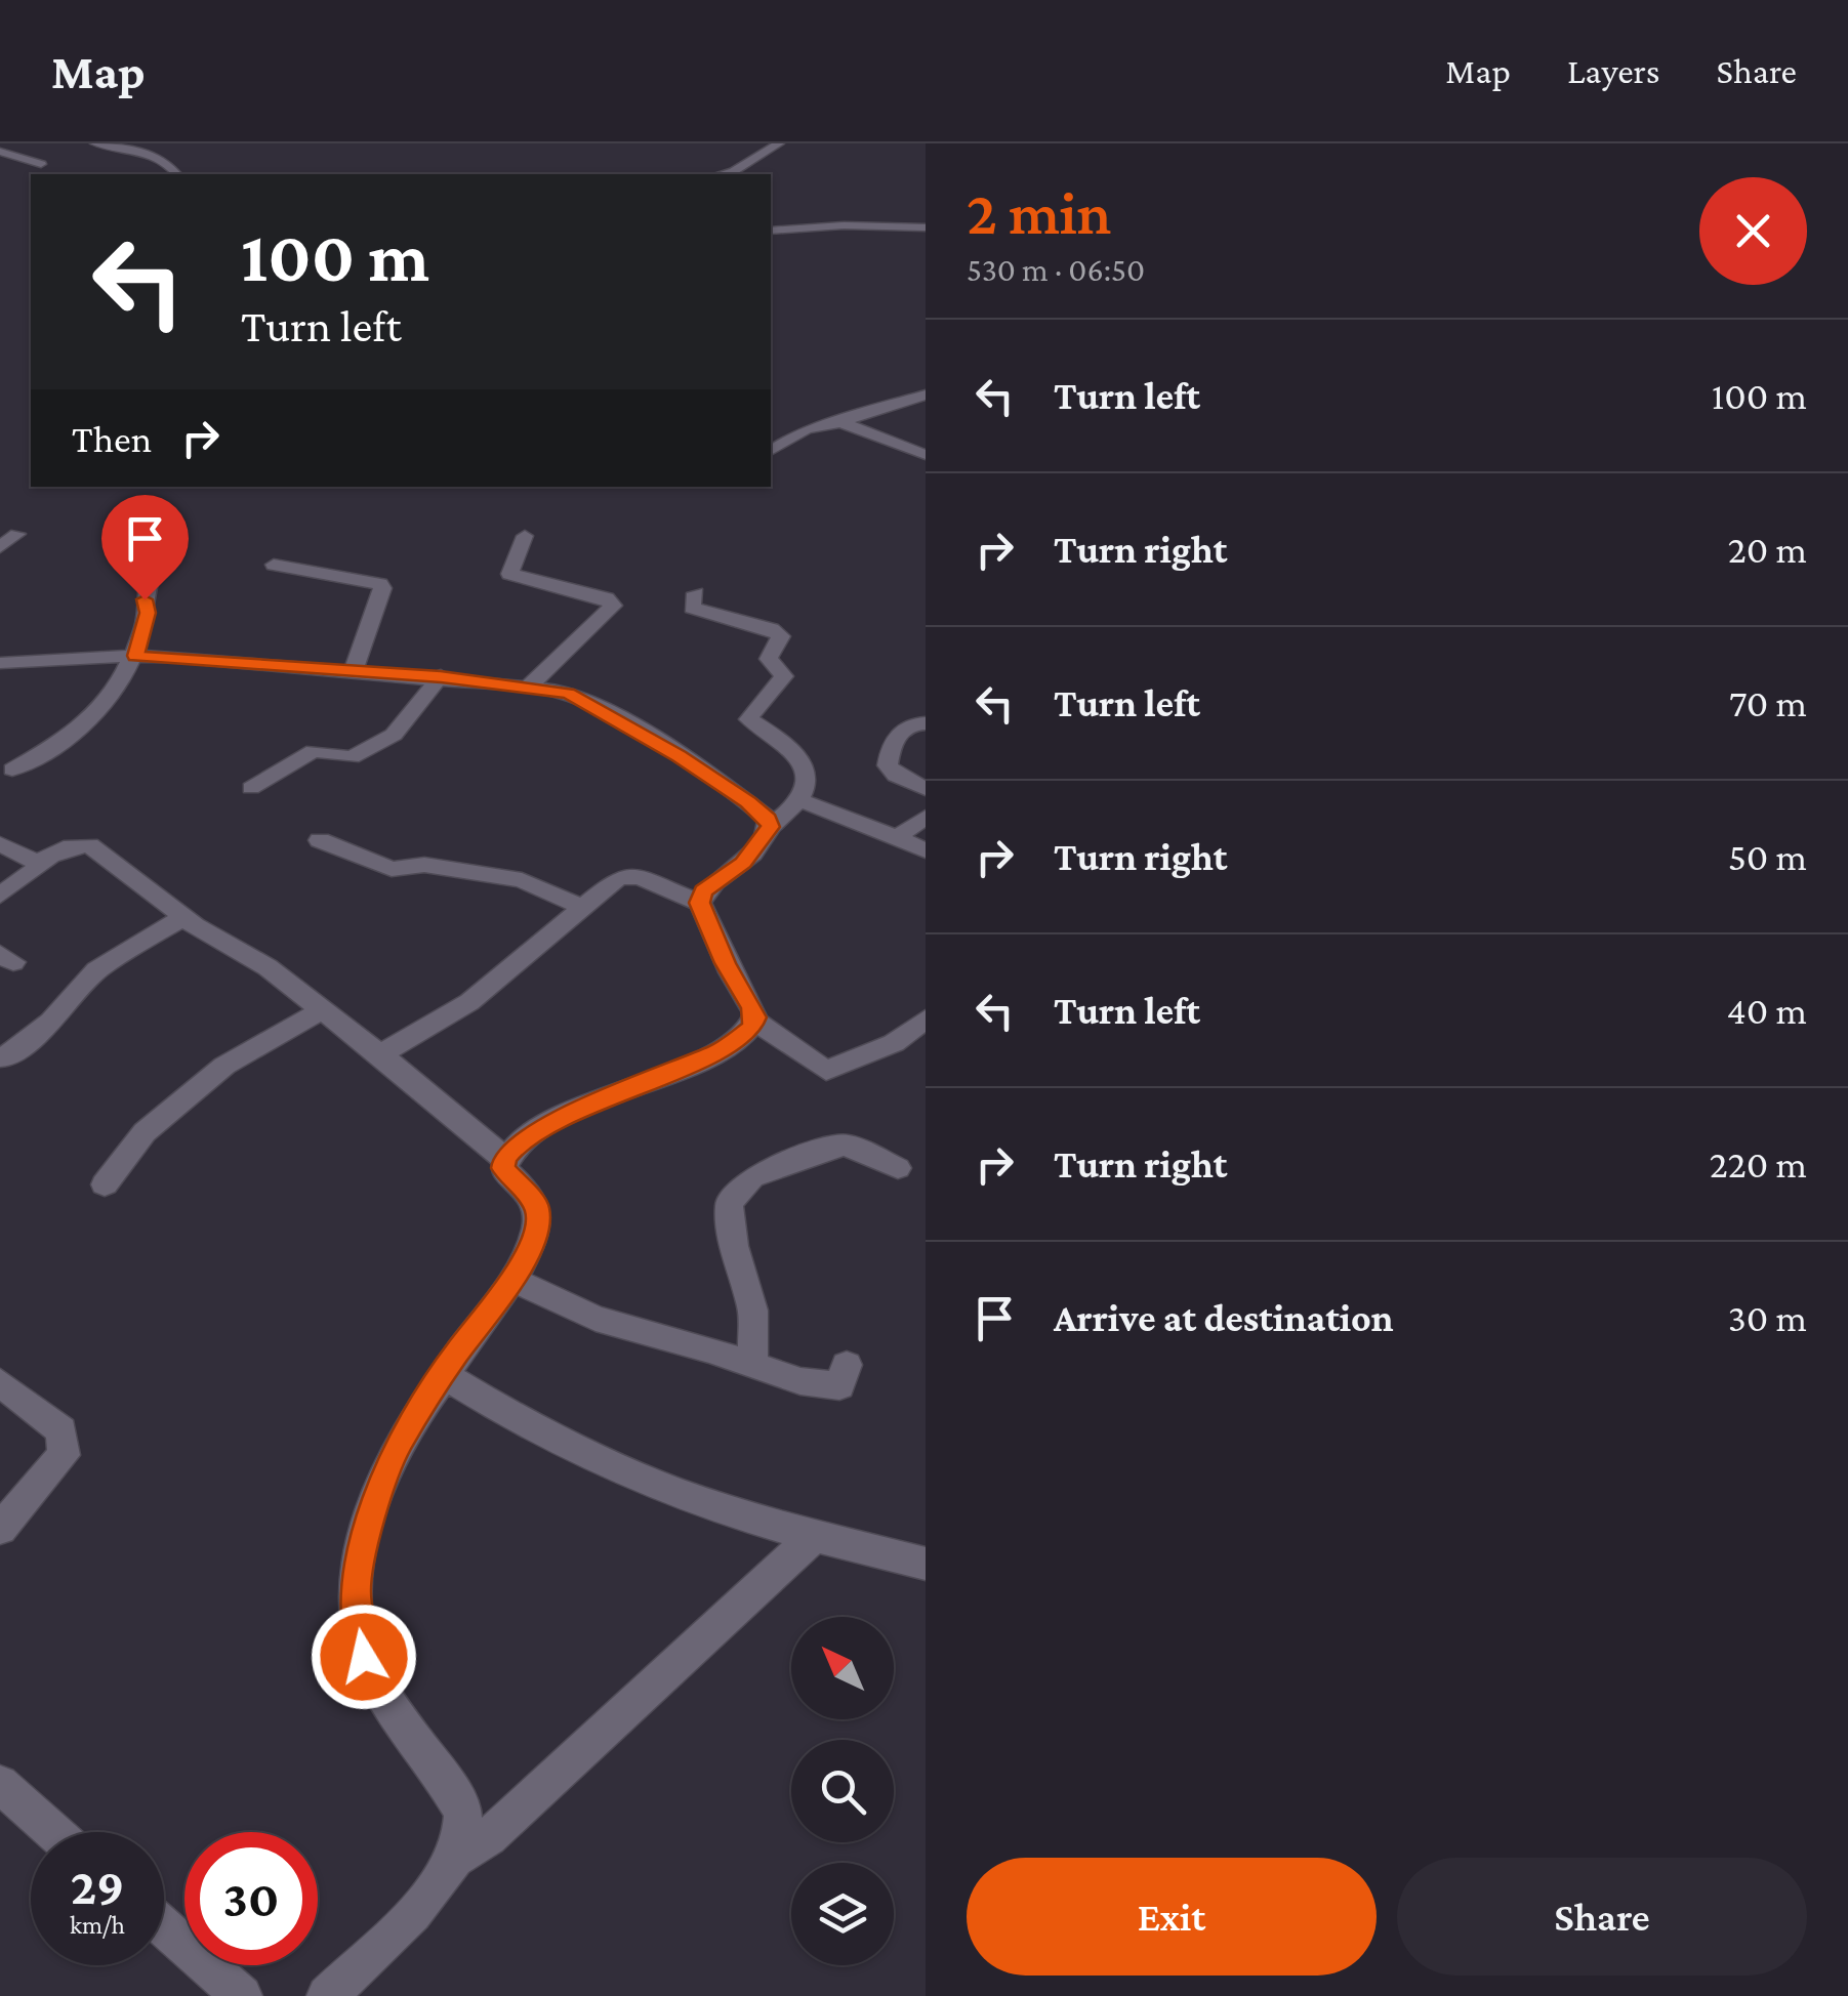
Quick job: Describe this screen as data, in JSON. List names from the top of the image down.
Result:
{
  "north": "top left",
  "page": {
    "header": "Map",
    "nav": ["Map", "Layers", "Share"],
    "heading": ["2 min", "530 m · 06:50"],
    "turn": ["100 m", "Turn left"],
    "list": [
      {
        "name": "Turn left",
        "value": "100 m"
      },
      {
        "name": "Turn right",
        "value": "20 m"
      },
      {
        "name": "Turn left",
        "value": "70 m"
      },
      {
        "name": "Turn right",
        "value": "50 m"
      },
      {
        "name": "Turn left",
        "value": "40 m"
      },
      {
        "name": "Turn right",
        "value": "220 m"
      },
      {
        "name": "Arrive at destination",
        "value": "30 m"
      }
    ],
    "then": "Then",
    "speed": "29 km/h",
    "limit": "30",
    "buttons": ["Exit", "Share"]
  }
}
